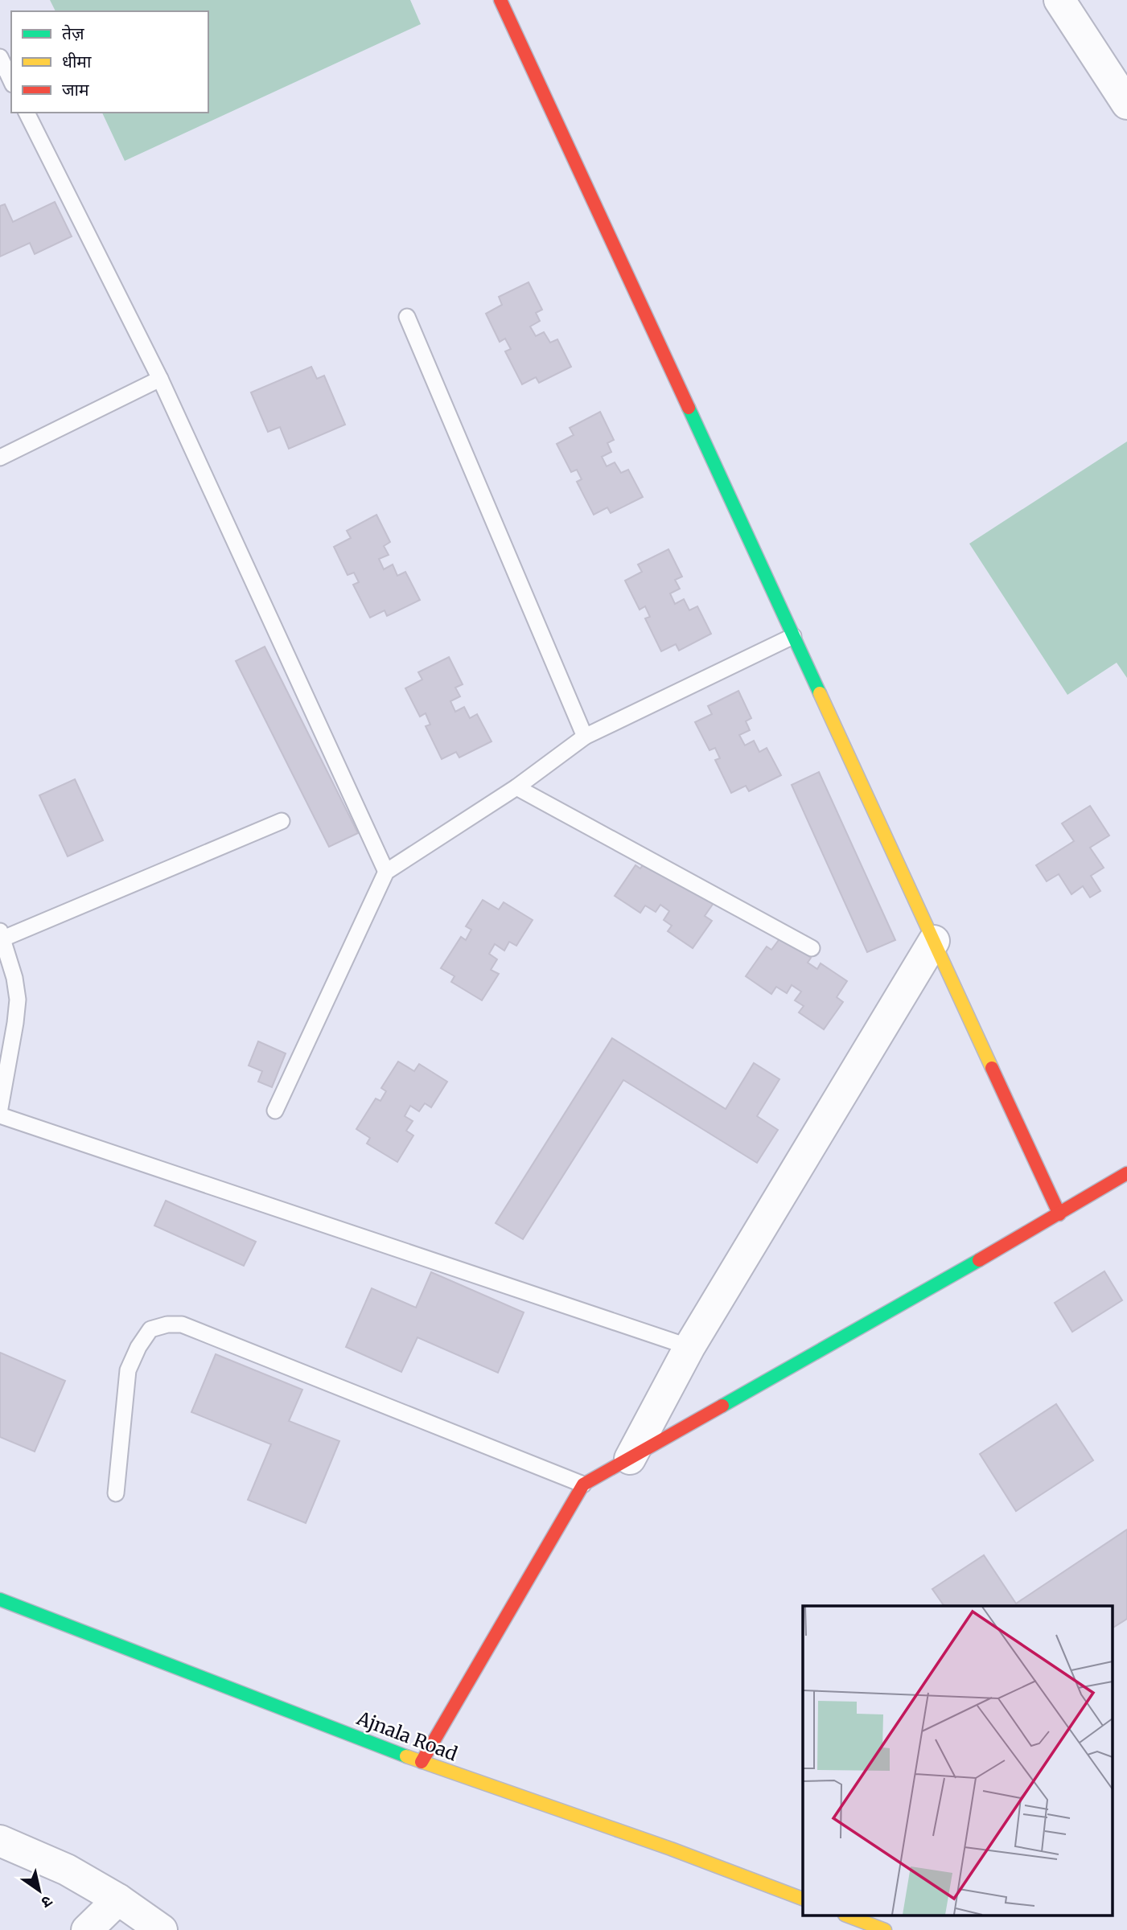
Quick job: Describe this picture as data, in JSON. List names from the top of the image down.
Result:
{
  "streets": {
    "main road": ["Ajnala Road"]
  },
  "legend": ["तेज़", "धीमा", "जाम"],
  "north": "bottom right"
}
